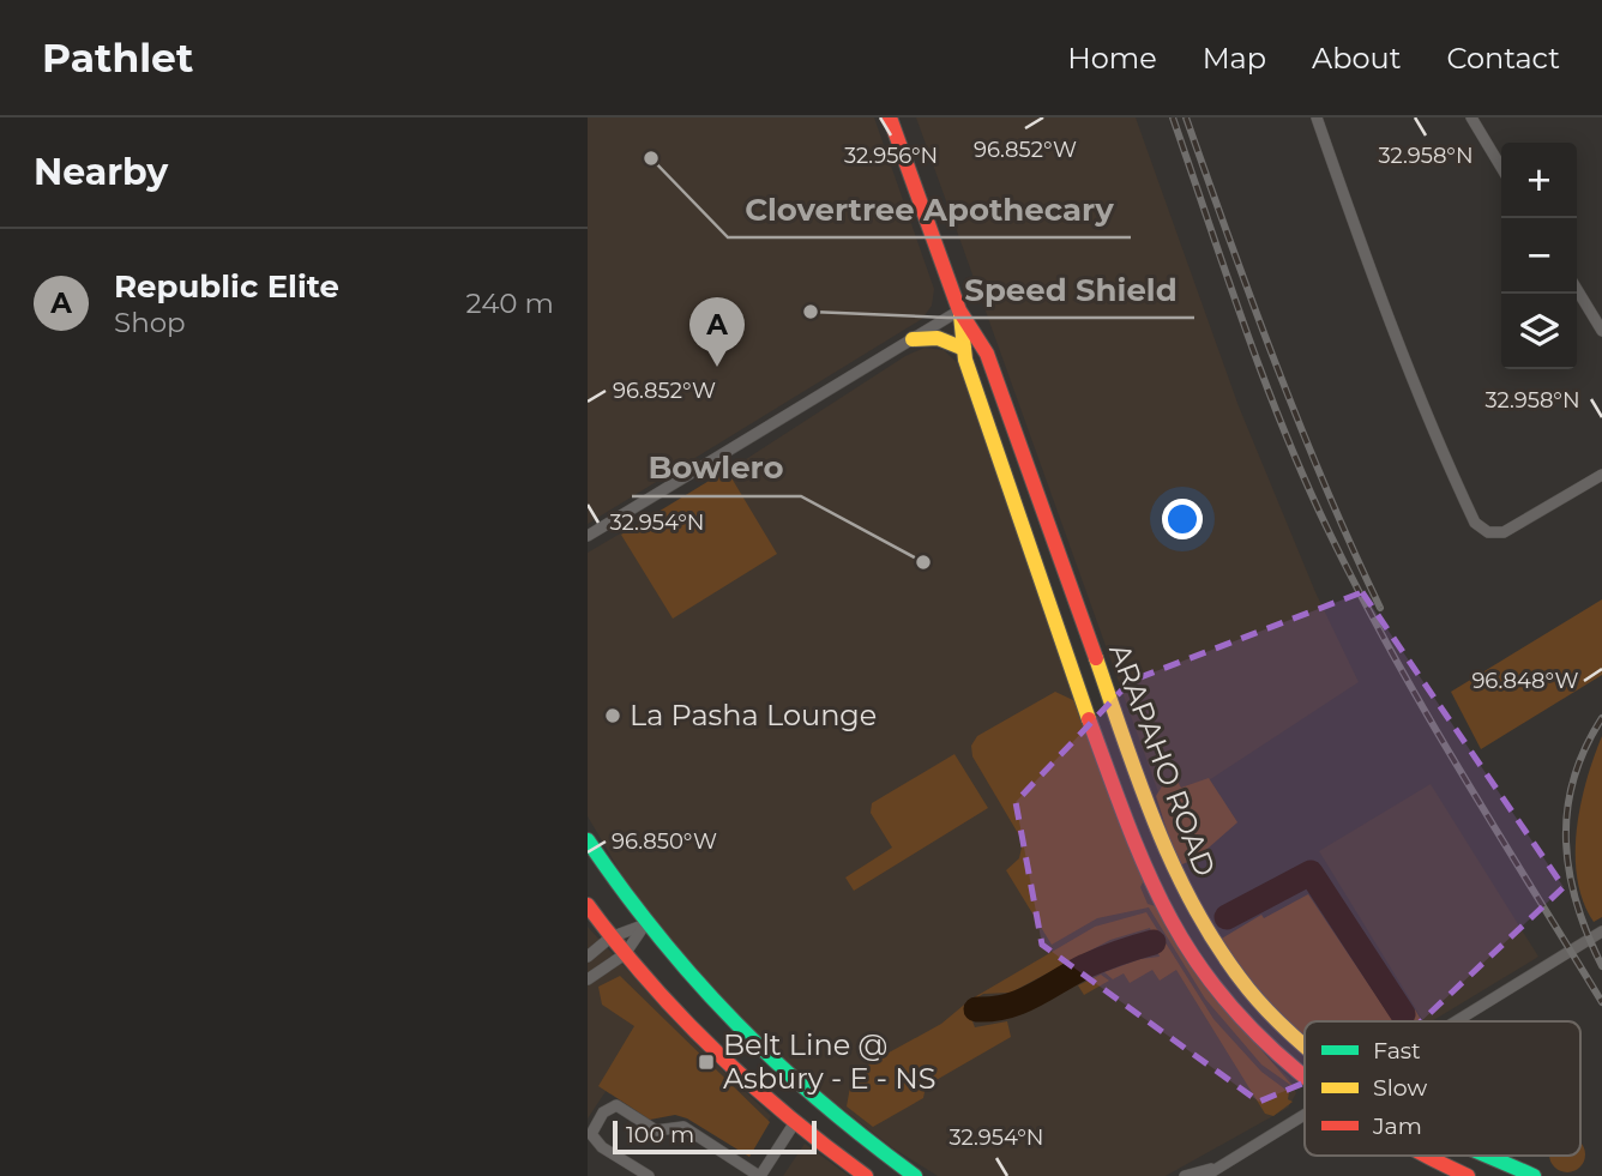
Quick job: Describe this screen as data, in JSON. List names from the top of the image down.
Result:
{
  "streets": {
    "main road": ["ARAPAHO ROAD"]
  },
  "places": {
    "other": [
      "Clovertree Apothecary",
      "Speed Shield",
      "Bowlero",
      "La Pasha Lounge"
    ],
    "transit": ["Belt Line @ Asbury - E - NS"]
  },
  "legend": ["Fast", "Slow", "Jam"],
  "scale_bar": "100 m",
  "page": {
    "header": "Pathlet",
    "nav": [
      "Home",
      "Map",
      "About",
      "Contact"
    ],
    "heading": "Nearby",
    "map_buttons": ["+", "−"],
    "list": [
      {
        "mark": "A",
        "name": "Republic Elite",
        "note": "Shop",
        "value": "240 m"
      }
    ],
    "pins": "A",
    "scale": "100 m"
  },
  "coordinates": [
    "96.852°W",
    "32.956°N",
    "32.958°N",
    "32.954°N",
    "96.848°W",
    "96.850°W"
  ]
}
